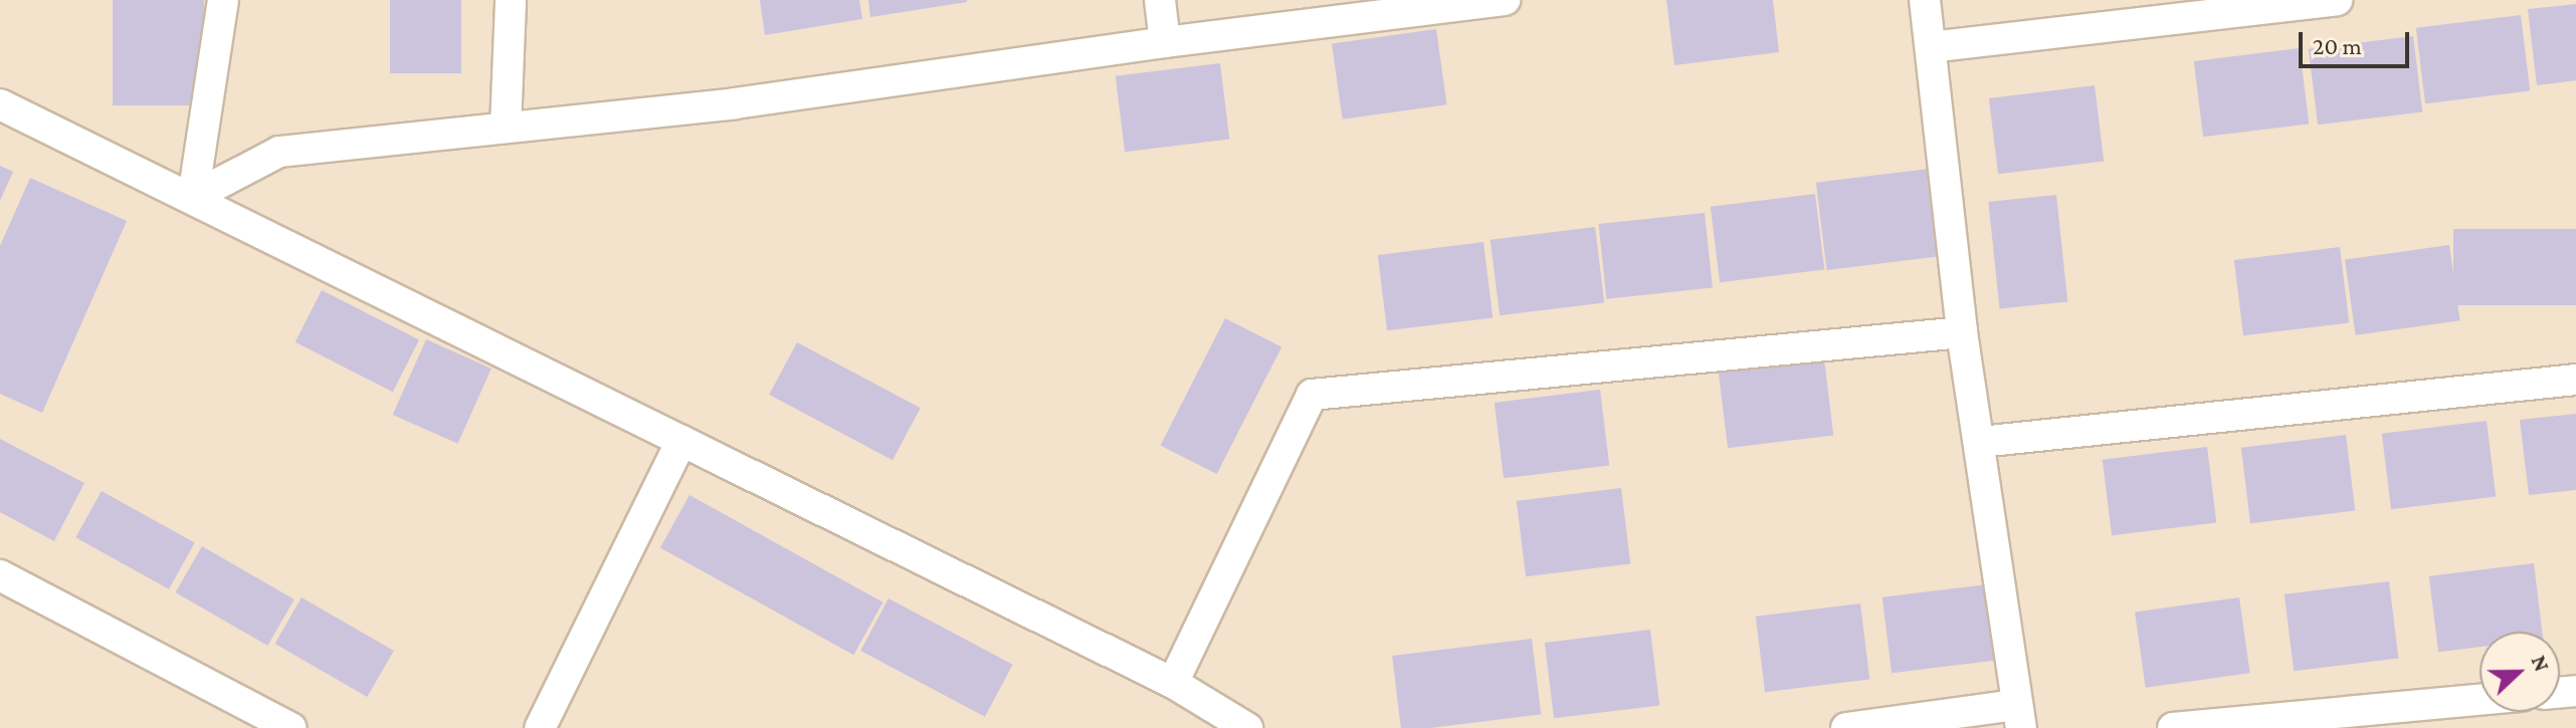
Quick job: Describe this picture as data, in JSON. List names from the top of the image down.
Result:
{
  "scale_bar": "20 m",
  "north": "right"
}
